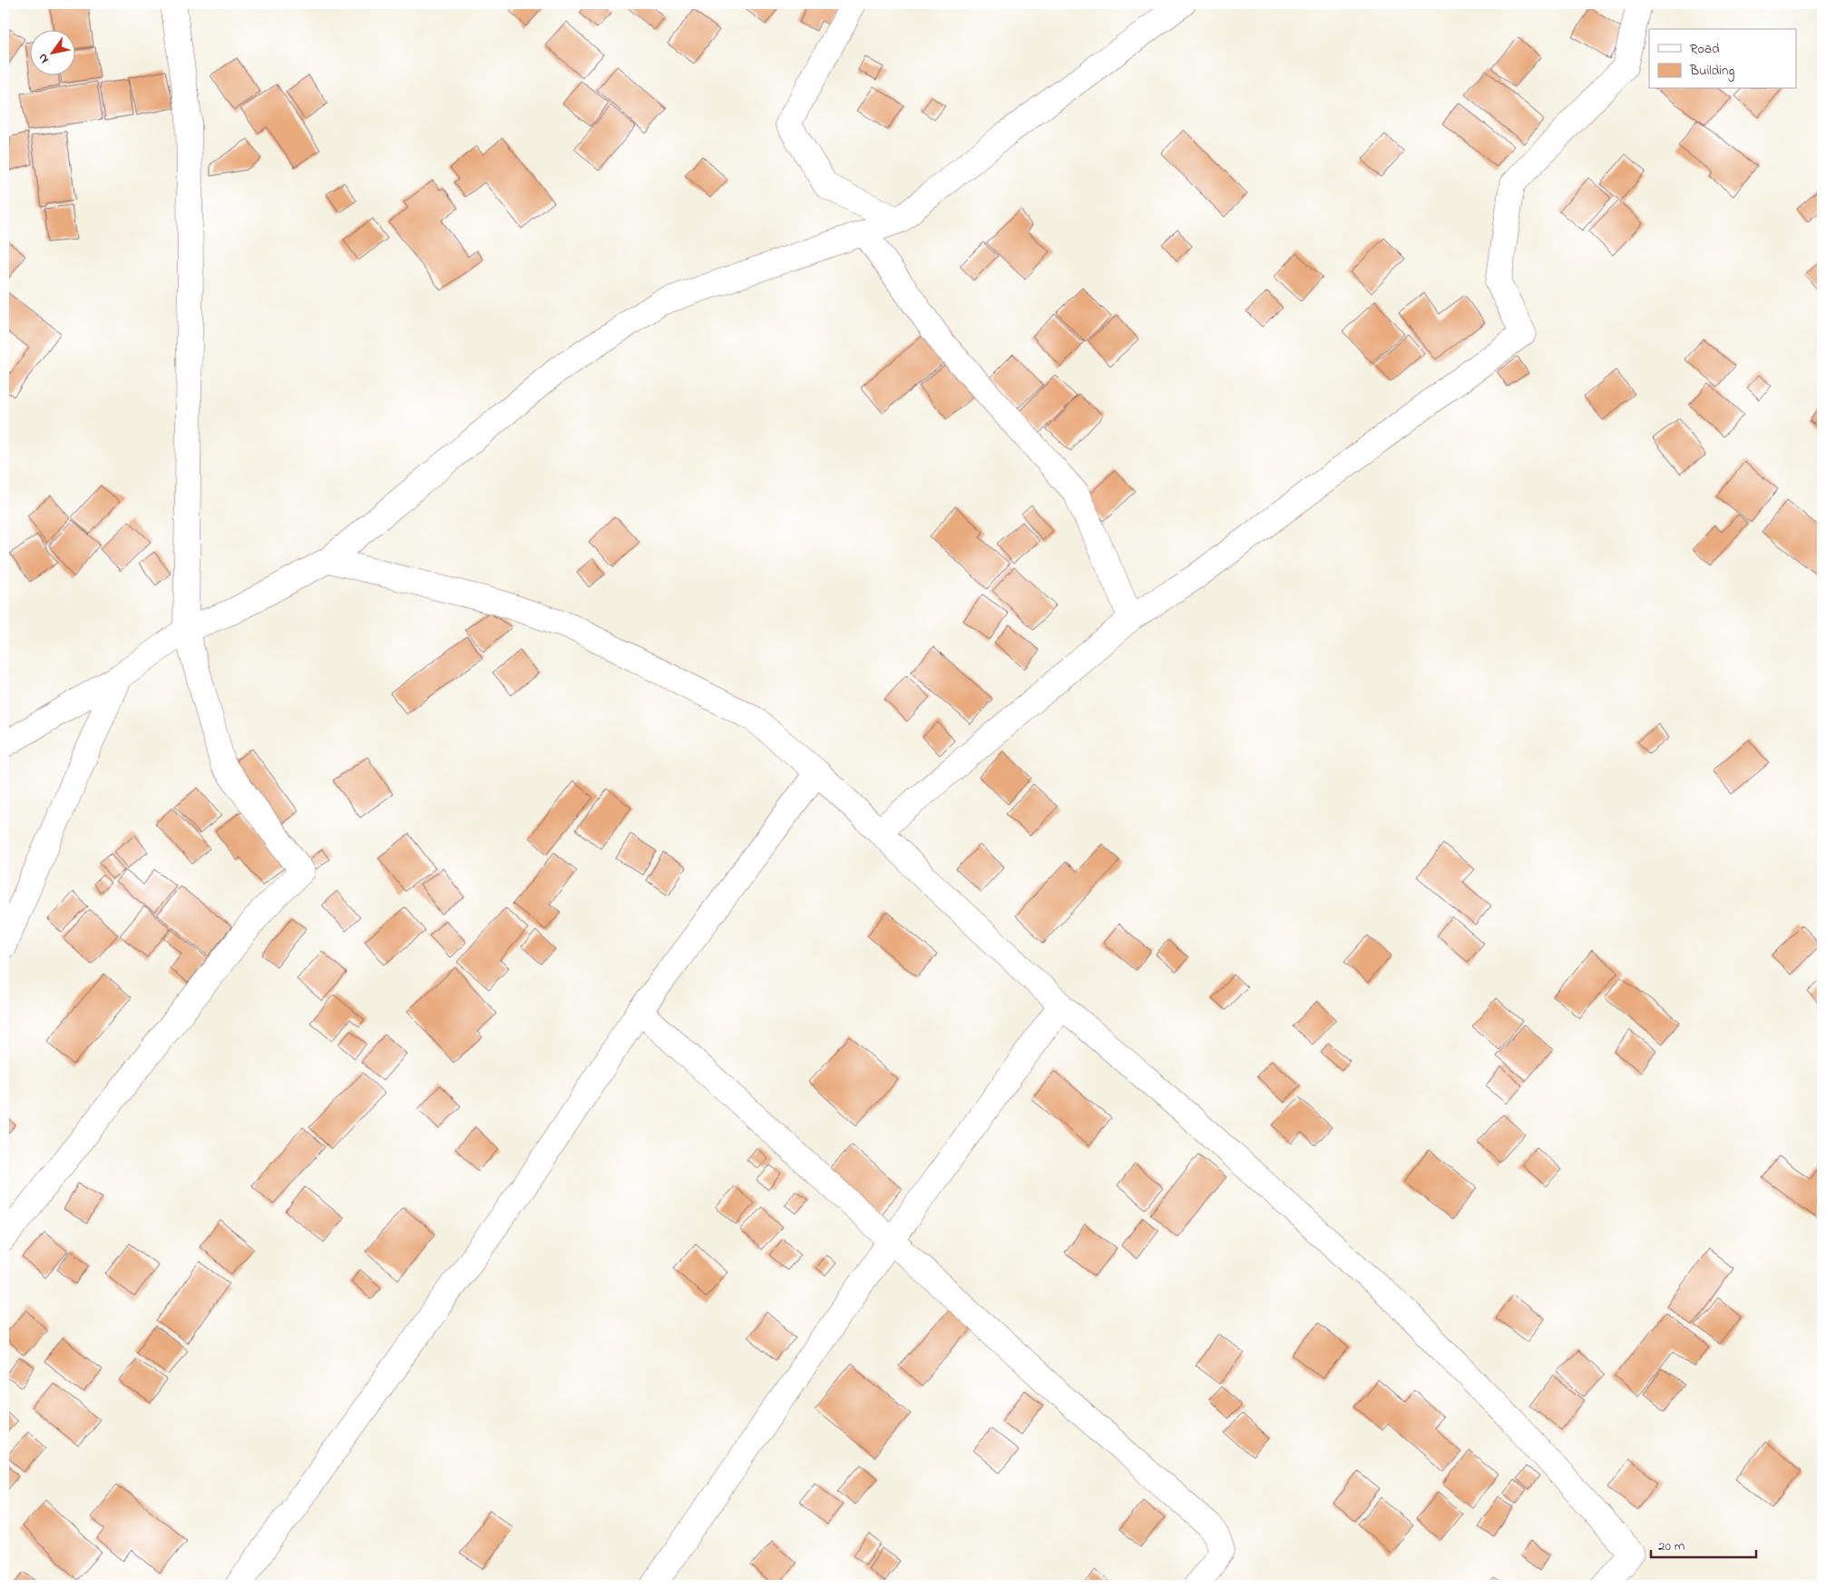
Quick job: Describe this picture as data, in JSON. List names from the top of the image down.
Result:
{
  "legend": ["Road", "Building"],
  "scale_bar": "20 m",
  "north": "bottom left"
}
